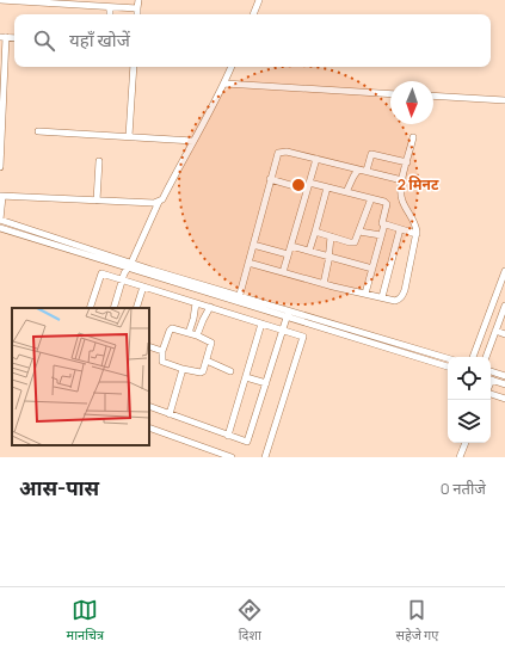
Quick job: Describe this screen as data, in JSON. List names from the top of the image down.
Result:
{
  "north": "bottom",
  "page": {
    "search": "यहाँ खोजें",
    "heading": ["आस-पास", "0 नतीजे"],
    "nav": ["मानचित्र", "दिशा", "सहेजे गए"]
  },
  "rings": ["2 मिनट"]
}
